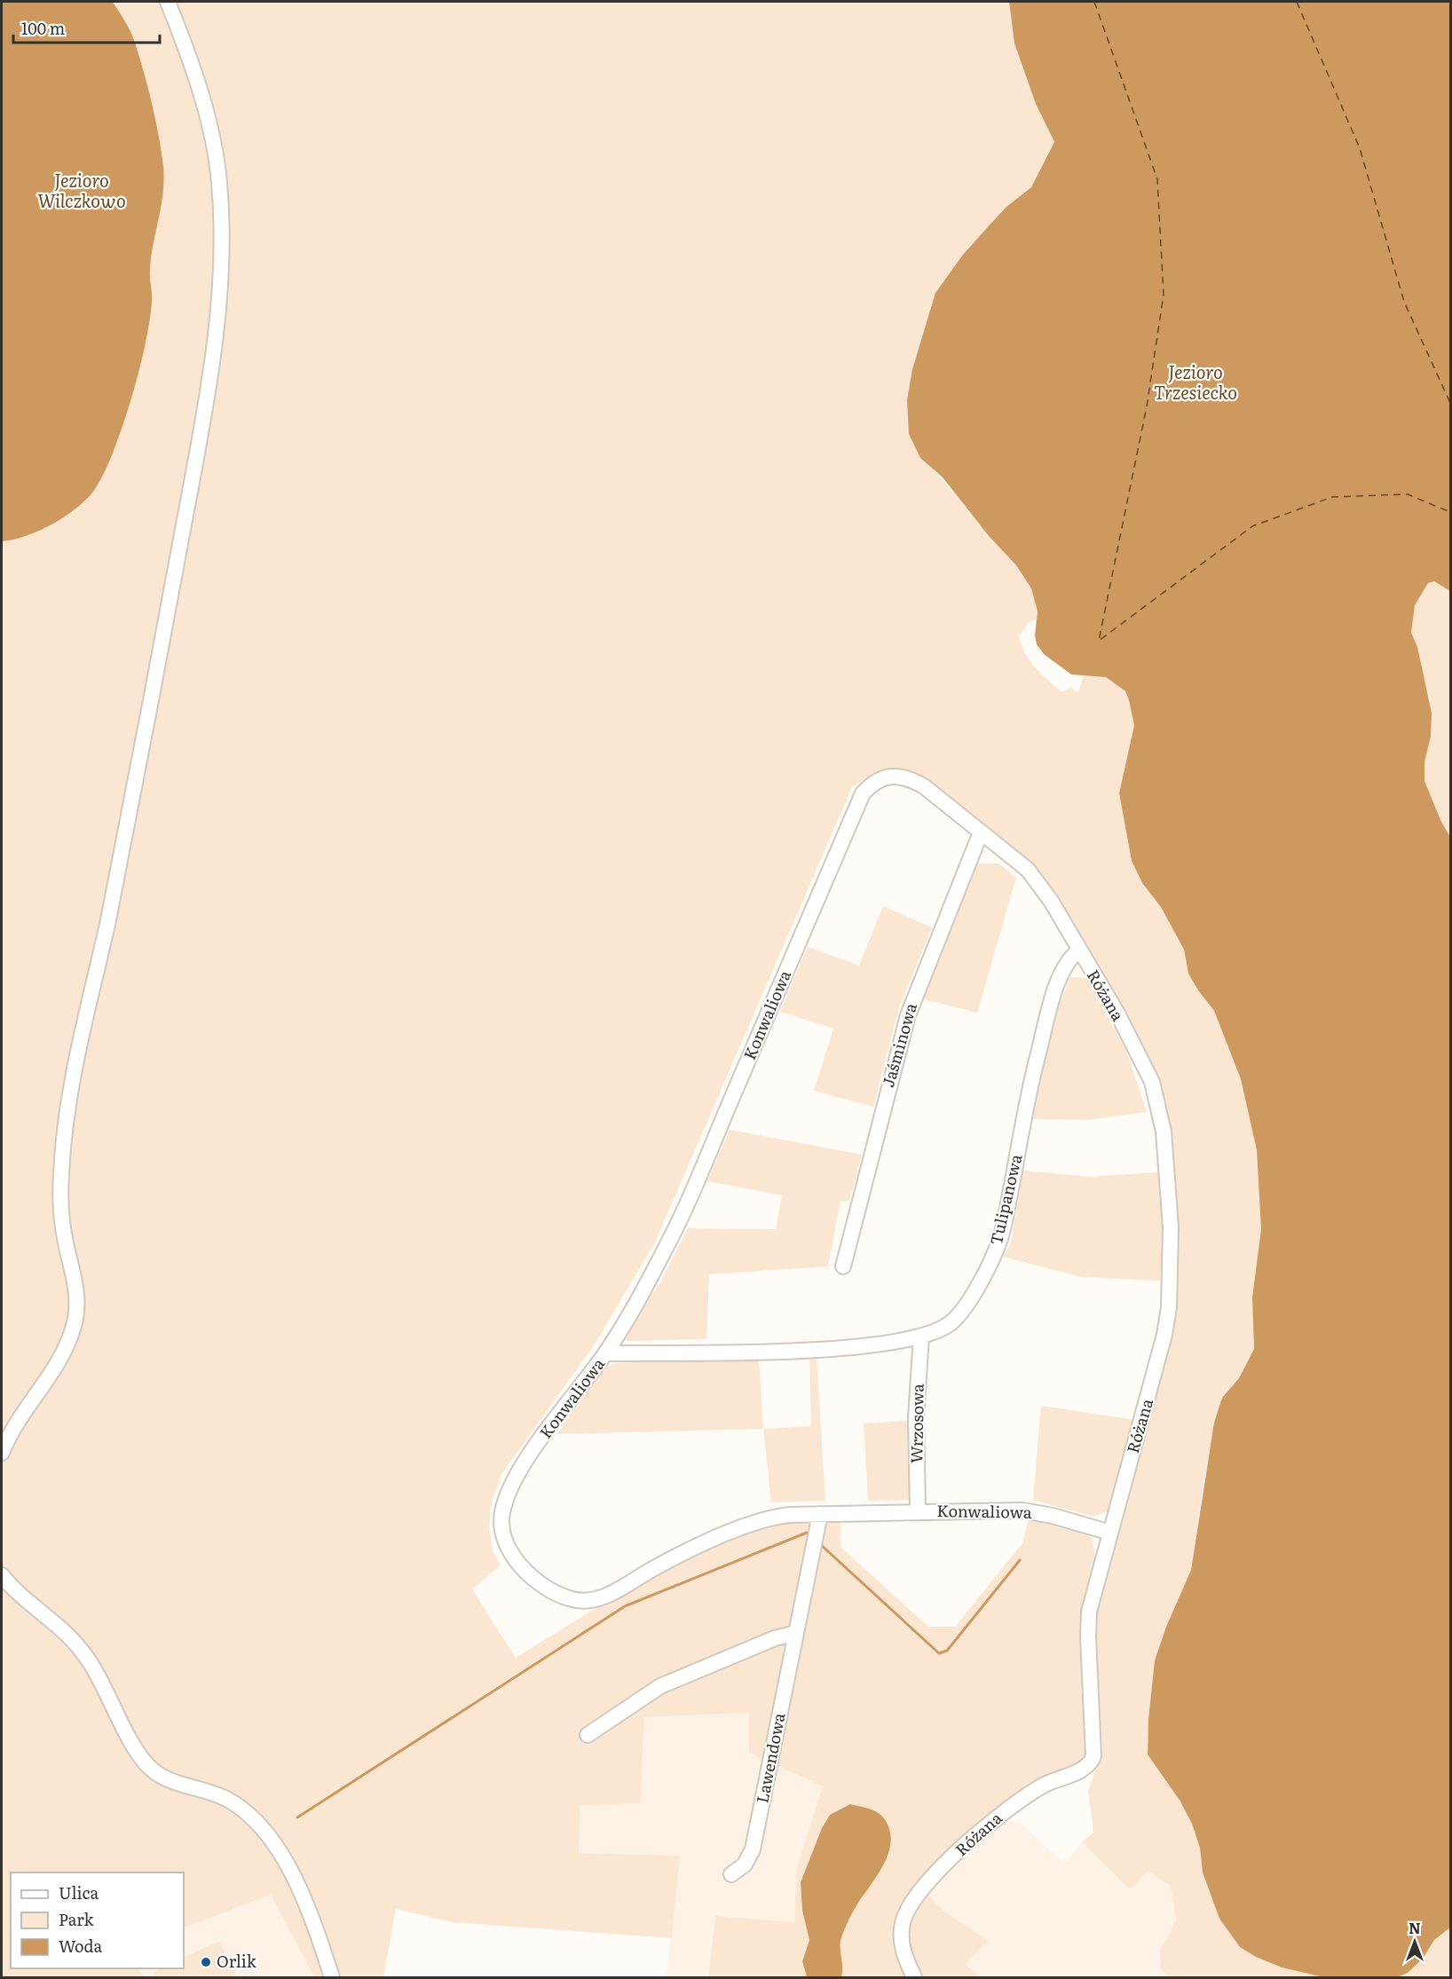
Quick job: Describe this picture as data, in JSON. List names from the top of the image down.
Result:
{
  "streets": {
    "street": [
      "Różana",
      "Konwaliowa",
      "Jaśminowa",
      "Tulipanowa",
      "Wrzosowa",
      "Lawendowa"
    ]
  },
  "crossings": [
    ["Różana", "Konwaliowa"],
    ["Różana", "Jaśminowa"],
    ["Różana", "Tulipanowa"],
    ["Konwaliowa", "Jaśminowa"],
    ["Konwaliowa", "Tulipanowa"],
    ["Konwaliowa", "Wrzosowa"],
    ["Konwaliowa", "Lawendowa"],
    ["Tulipanowa", "Wrzosowa"]
  ],
  "water": ["Jezioro Wilczkowo", "Jezioro Trzesiecko"],
  "places": ["Orlik"],
  "legend": ["Ulica", "Park", "Woda"],
  "scale_bar": "100 m",
  "north": "top"
}
